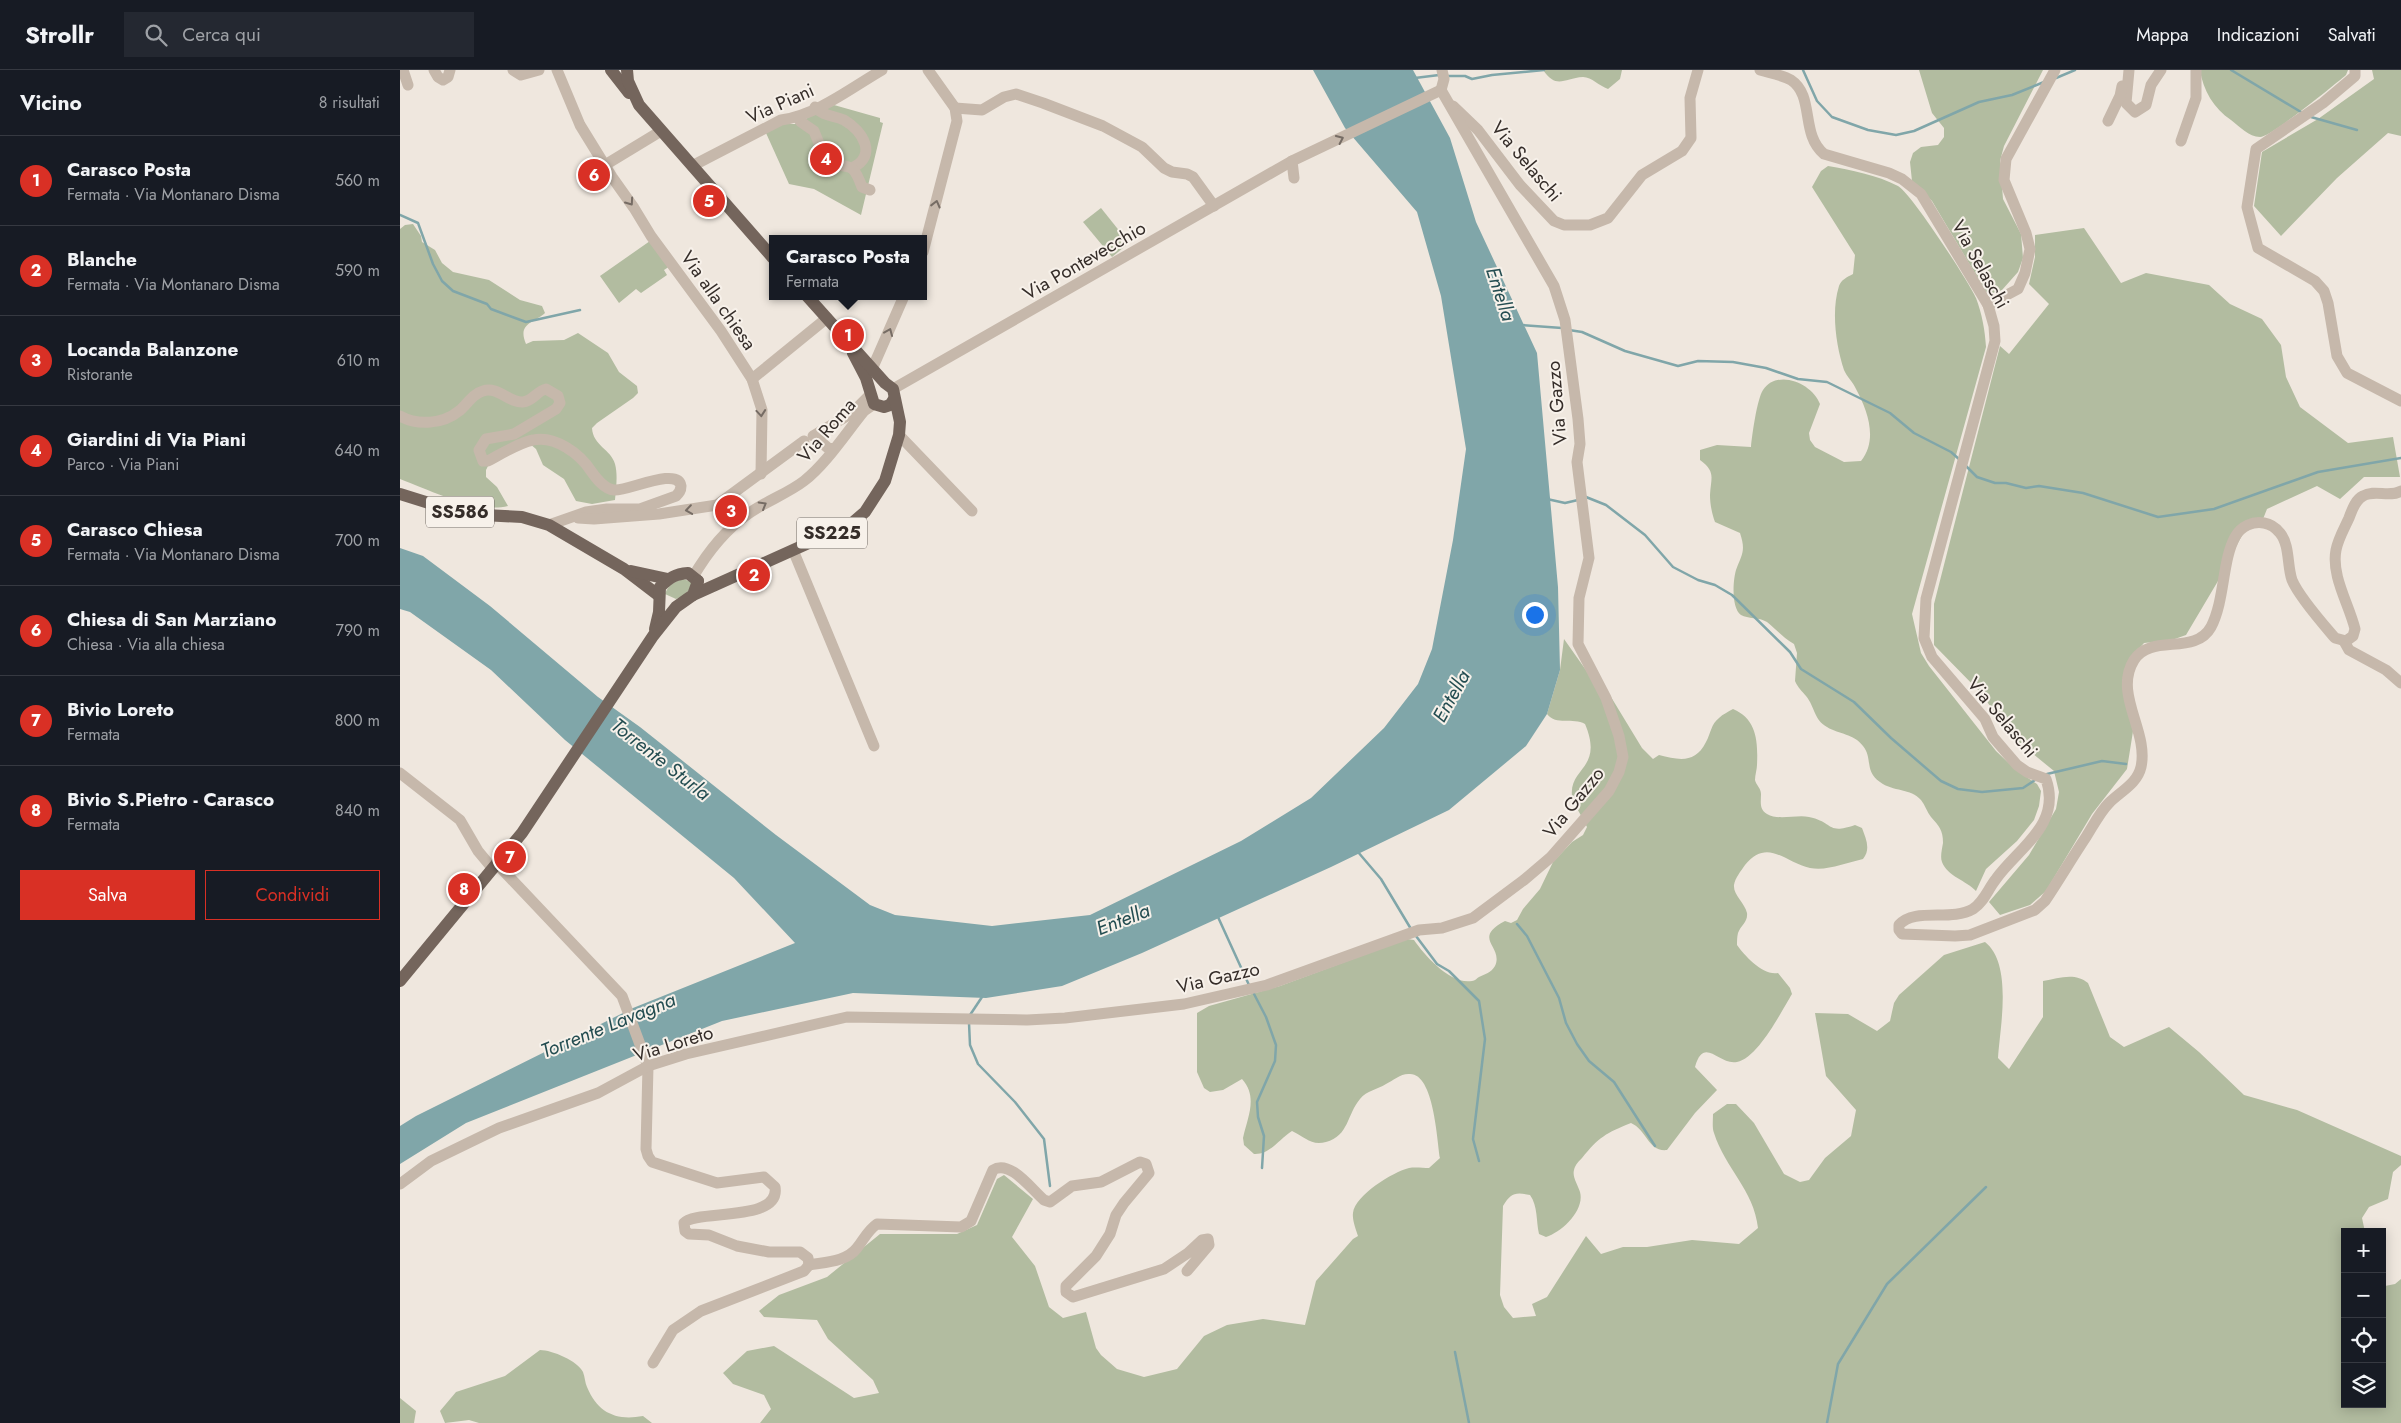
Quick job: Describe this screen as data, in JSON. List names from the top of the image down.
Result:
{
  "streets": {
    "main road": ["SS586", "SS225"],
    "street": [
      "Via Piani",
      "Via Selaschi",
      "Via Pontevecchio",
      "Via alla chiesa",
      "Via Gazzo",
      "Via Roma",
      "Via Loreto"
    ]
  },
  "crossings": [
    ["Via Selaschi", "Via Gazzo"],
    ["Via Pontevecchio", "Via Gazzo"],
    ["Via Pontevecchio", "SS225"],
    ["Via Gazzo", "Via Loreto"],
    ["Via Roma", "SS586"],
    ["Via Roma", "SS225"],
    ["SS586", "SS225"]
  ],
  "one_way": ["Via alla chiesa"],
  "water": ["Entella", "Torrente Sturla", "Torrente Lavagna"],
  "page": {
    "header": "Strollr",
    "search": "Cerca qui",
    "nav": ["Mappa", "Indicazioni", "Salvati"],
    "heading": ["Vicino", "8 risultati"],
    "list": [
      {
        "mark": "1",
        "name": "Carasco Posta",
        "note": "Fermata · Via Montanaro Disma",
        "value": "560 m"
      },
      {
        "mark": "2",
        "name": "Blanche",
        "note": "Fermata · Via Montanaro Disma",
        "value": "590 m"
      },
      {
        "mark": "3",
        "name": "Locanda Balanzone",
        "note": "Ristorante",
        "value": "610 m"
      },
      {
        "mark": "4",
        "name": "Giardini di Via Piani",
        "note": "Parco · Via Piani",
        "value": "640 m"
      },
      {
        "mark": "5",
        "name": "Carasco Chiesa",
        "note": "Fermata · Via Montanaro Disma",
        "value": "700 m"
      },
      {
        "mark": "6",
        "name": "Chiesa di San Marziano",
        "note": "Chiesa · Via alla chiesa",
        "value": "790 m"
      },
      {
        "mark": "7",
        "name": "Bivio Loreto",
        "note": "Fermata",
        "value": "800 m"
      },
      {
        "mark": "8",
        "name": "Bivio S.Pietro - Carasco",
        "note": "Fermata",
        "value": "840 m"
      }
    ],
    "pins": [
      "4",
      "6",
      "5",
      "1",
      "3",
      "2",
      "7",
      "8"
    ],
    "popup": ["Carasco Posta", "Fermata"],
    "buttons": ["Salva", "Condividi"],
    "map_buttons": ["+", "−"]
  }
}
